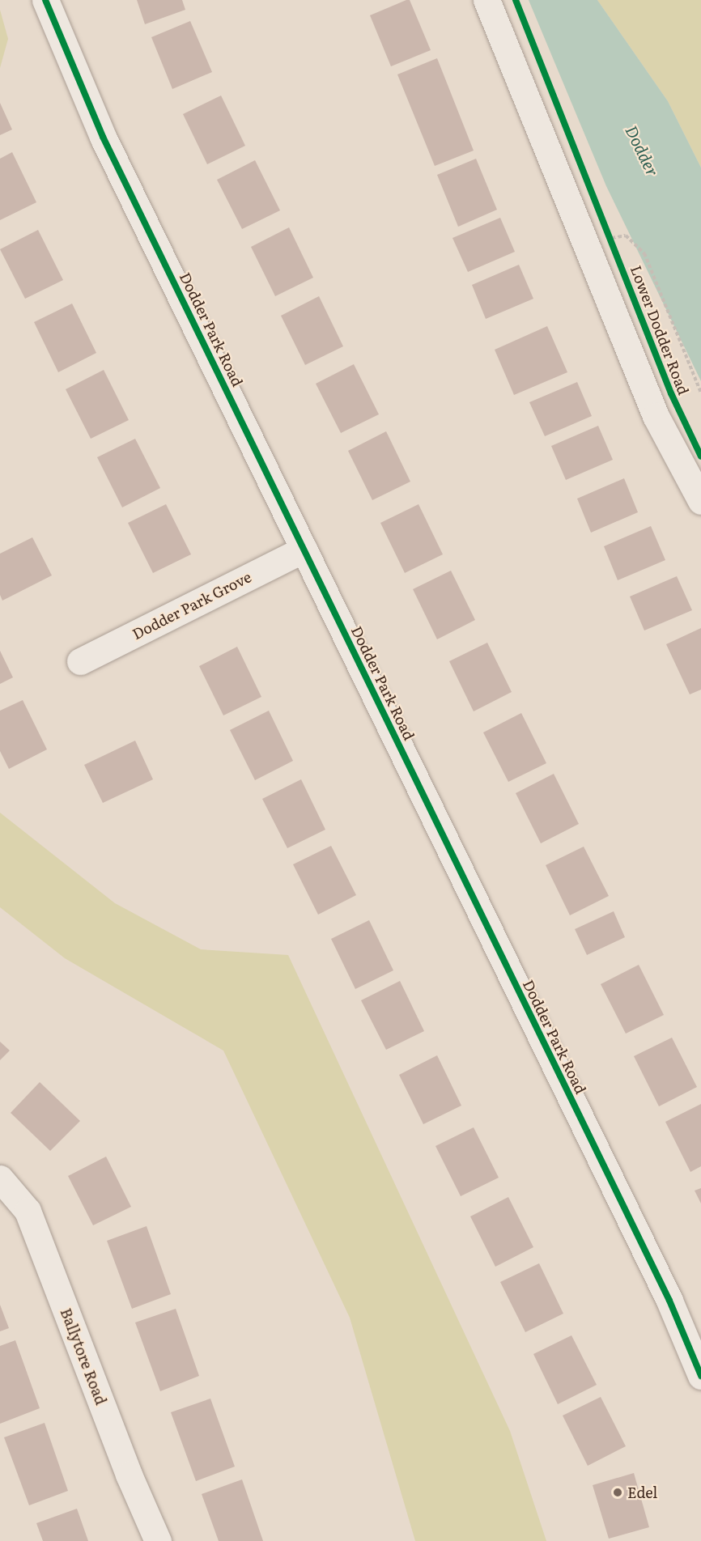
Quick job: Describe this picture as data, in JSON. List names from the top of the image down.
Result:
{
  "streets": {
    "main road": ["Dodder Park Road", "Dodder Park Grove", "Ballytore Road"],
    "cycle path": ["Lower Dodder Road"]
  },
  "crossings": [
    ["Dodder Park Road", "Dodder Park Grove"]
  ],
  "water": ["Dodder"],
  "places": ["Edel"]
}
